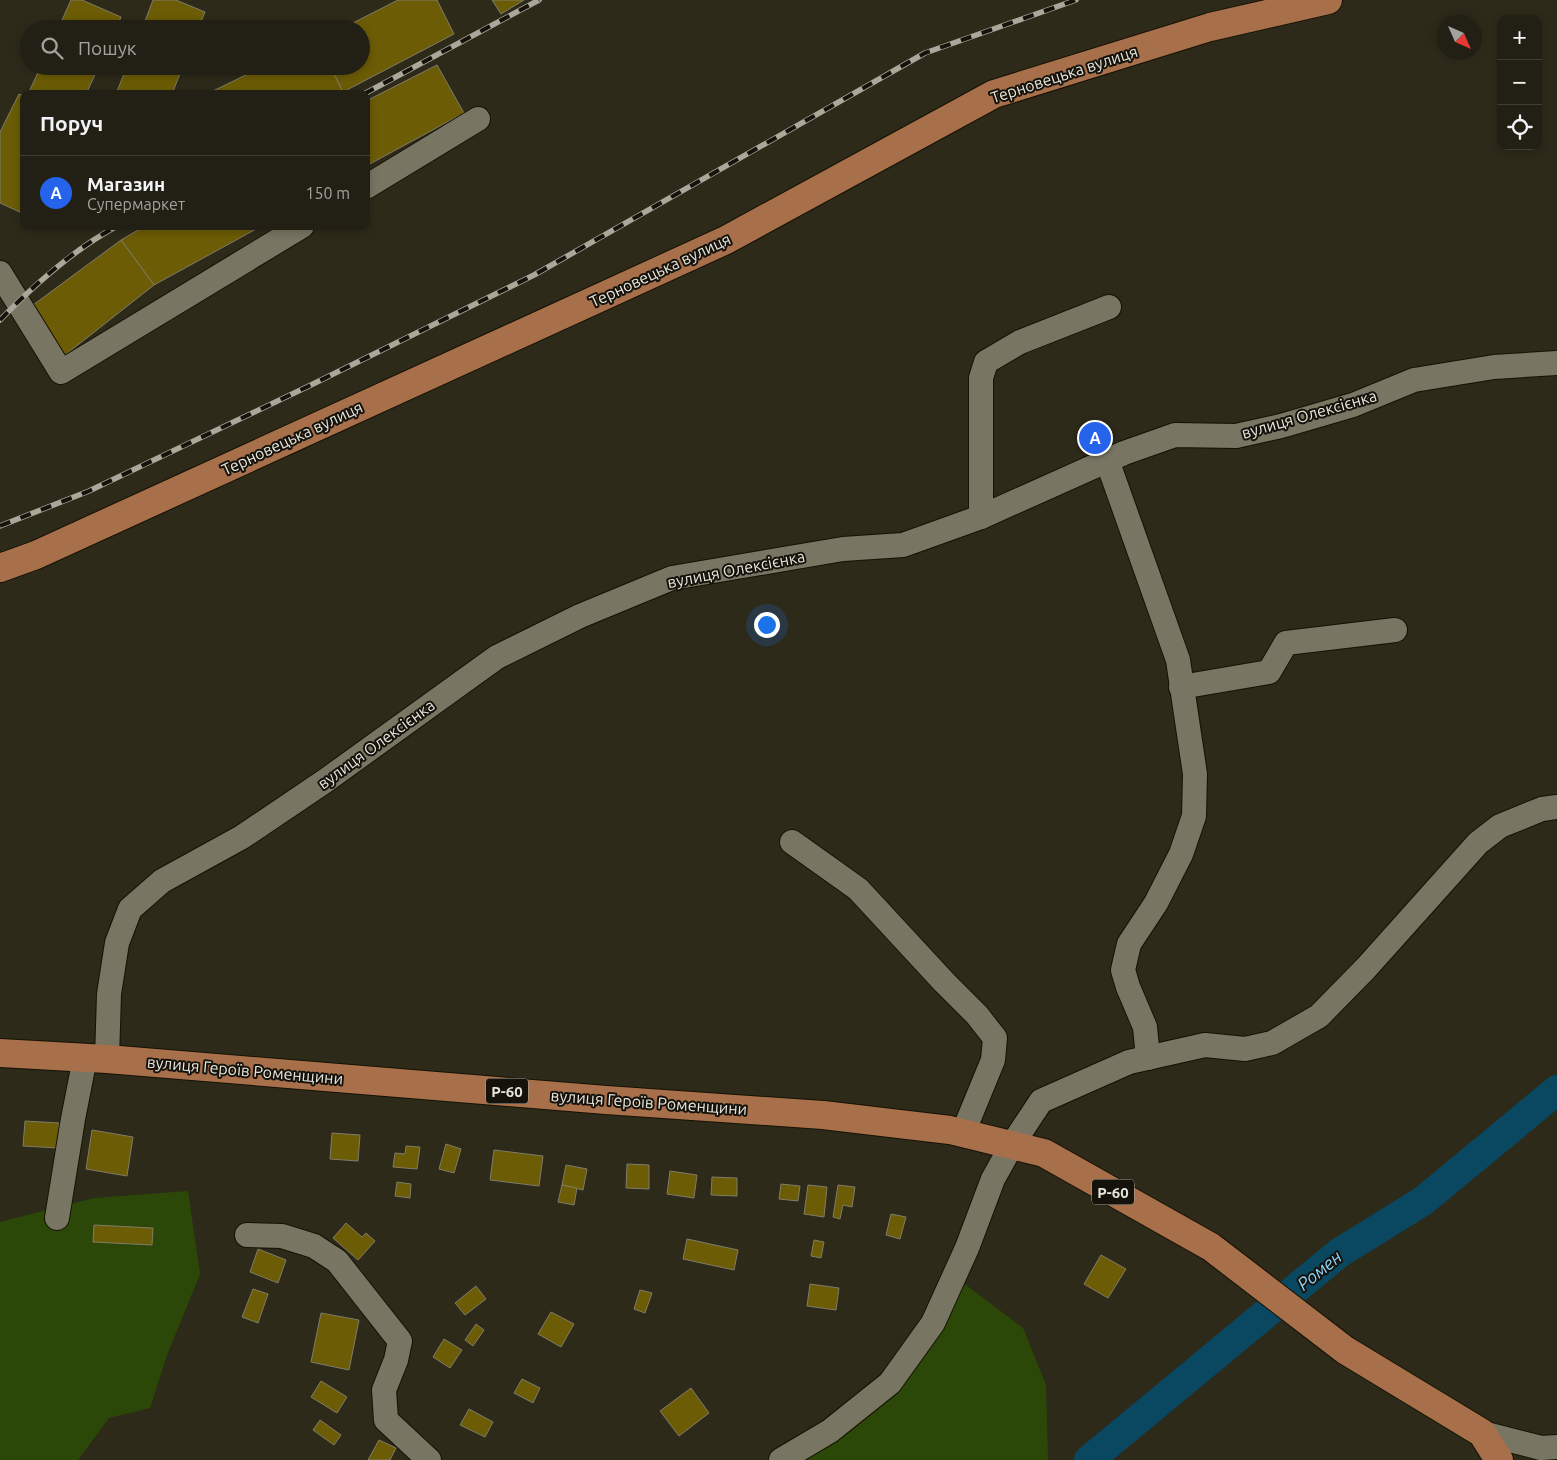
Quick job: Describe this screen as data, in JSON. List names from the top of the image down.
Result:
{
  "streets": {
    "main road": ["Терновецька вулиця", "вулиця Героїв Роменщини", "Р-60"],
    "street": ["вулиця Олексієнка"]
  },
  "crossings": [
    ["вулиця Олексієнка", "вулиця Героїв Роменщини"],
    ["вулиця Героїв Роменщини", "Р-60"]
  ],
  "water": ["Ромен"],
  "north": "bottom right",
  "page": {
    "map_buttons": ["+", "−"],
    "search": "Пошук",
    "heading": "Поруч",
    "list": [
      {
        "mark": "A",
        "name": "Магазин",
        "note": "Супермаркет",
        "value": "150 m"
      }
    ],
    "pins": "A"
  }
}
